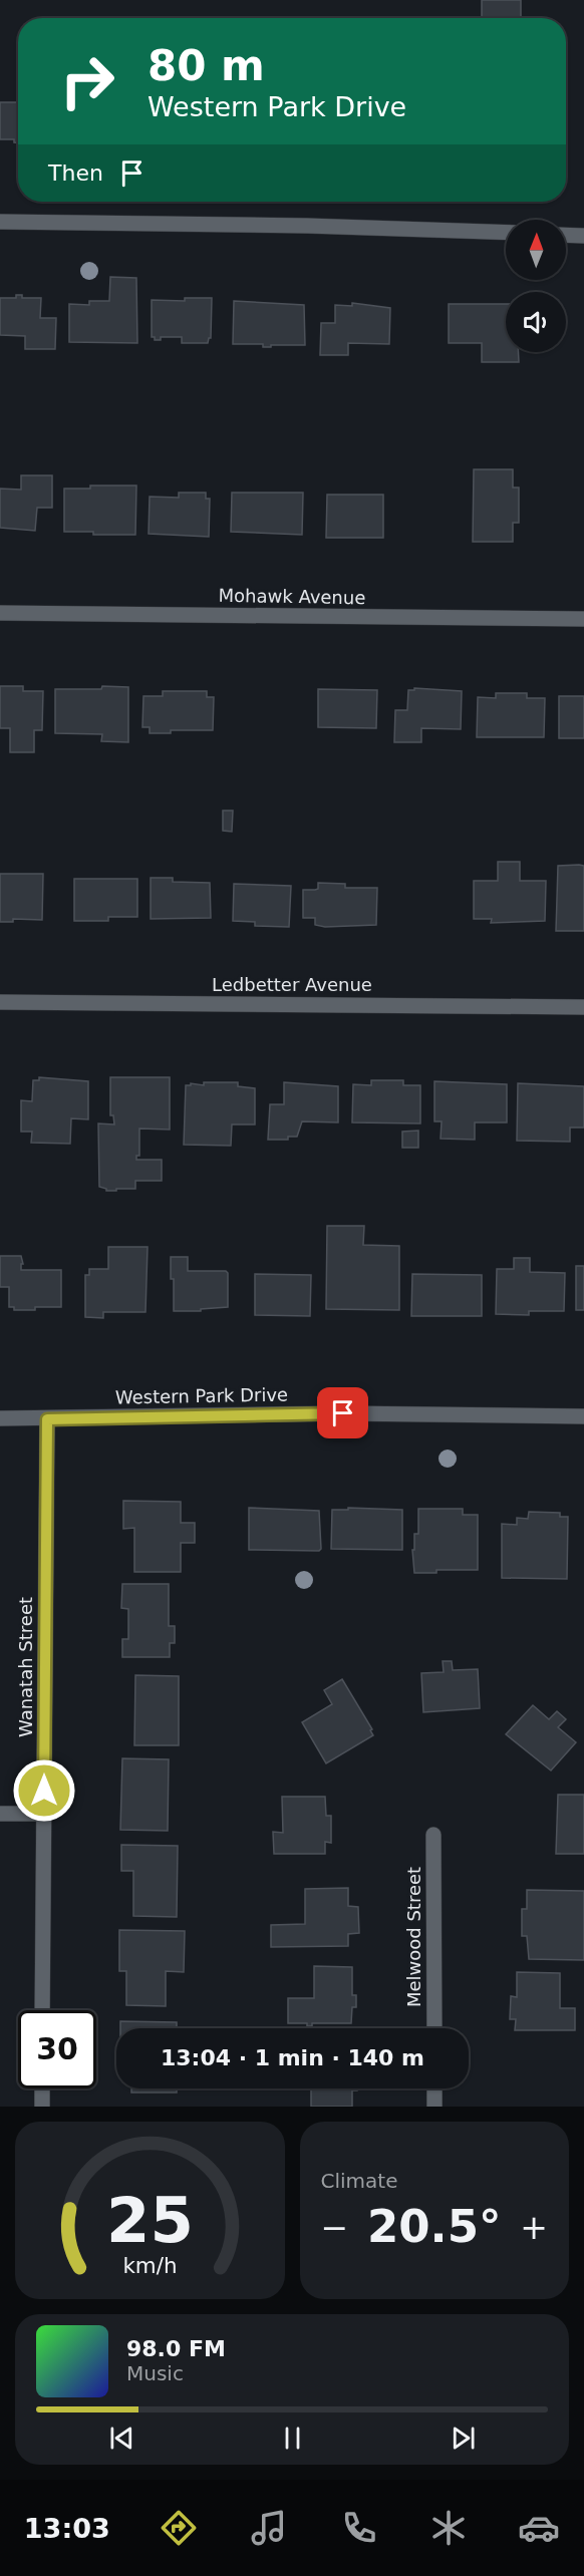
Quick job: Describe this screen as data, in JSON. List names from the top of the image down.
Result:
{
  "streets": {
    "street": [
      "Mohawk Avenue",
      "Ledbetter Avenue",
      "Western Park Drive",
      "Wanatah Street",
      "Melwood Street"
    ]
  },
  "crossings": [
    ["Western Park Drive", "Wanatah Street"]
  ],
  "north": "top",
  "page": {
    "turn": ["80 m", "Western Park Drive"],
    "then": "Then",
    "limit": "30",
    "trip": "13:04 · 1 min · 140 m",
    "tile": "Climate",
    "heat": ["−", "20.5°", "+"],
    "song": ["98.0 FM", "Music"],
    "tabs": "13:03",
    "gauge": ["25", "km/h"]
  }
}
